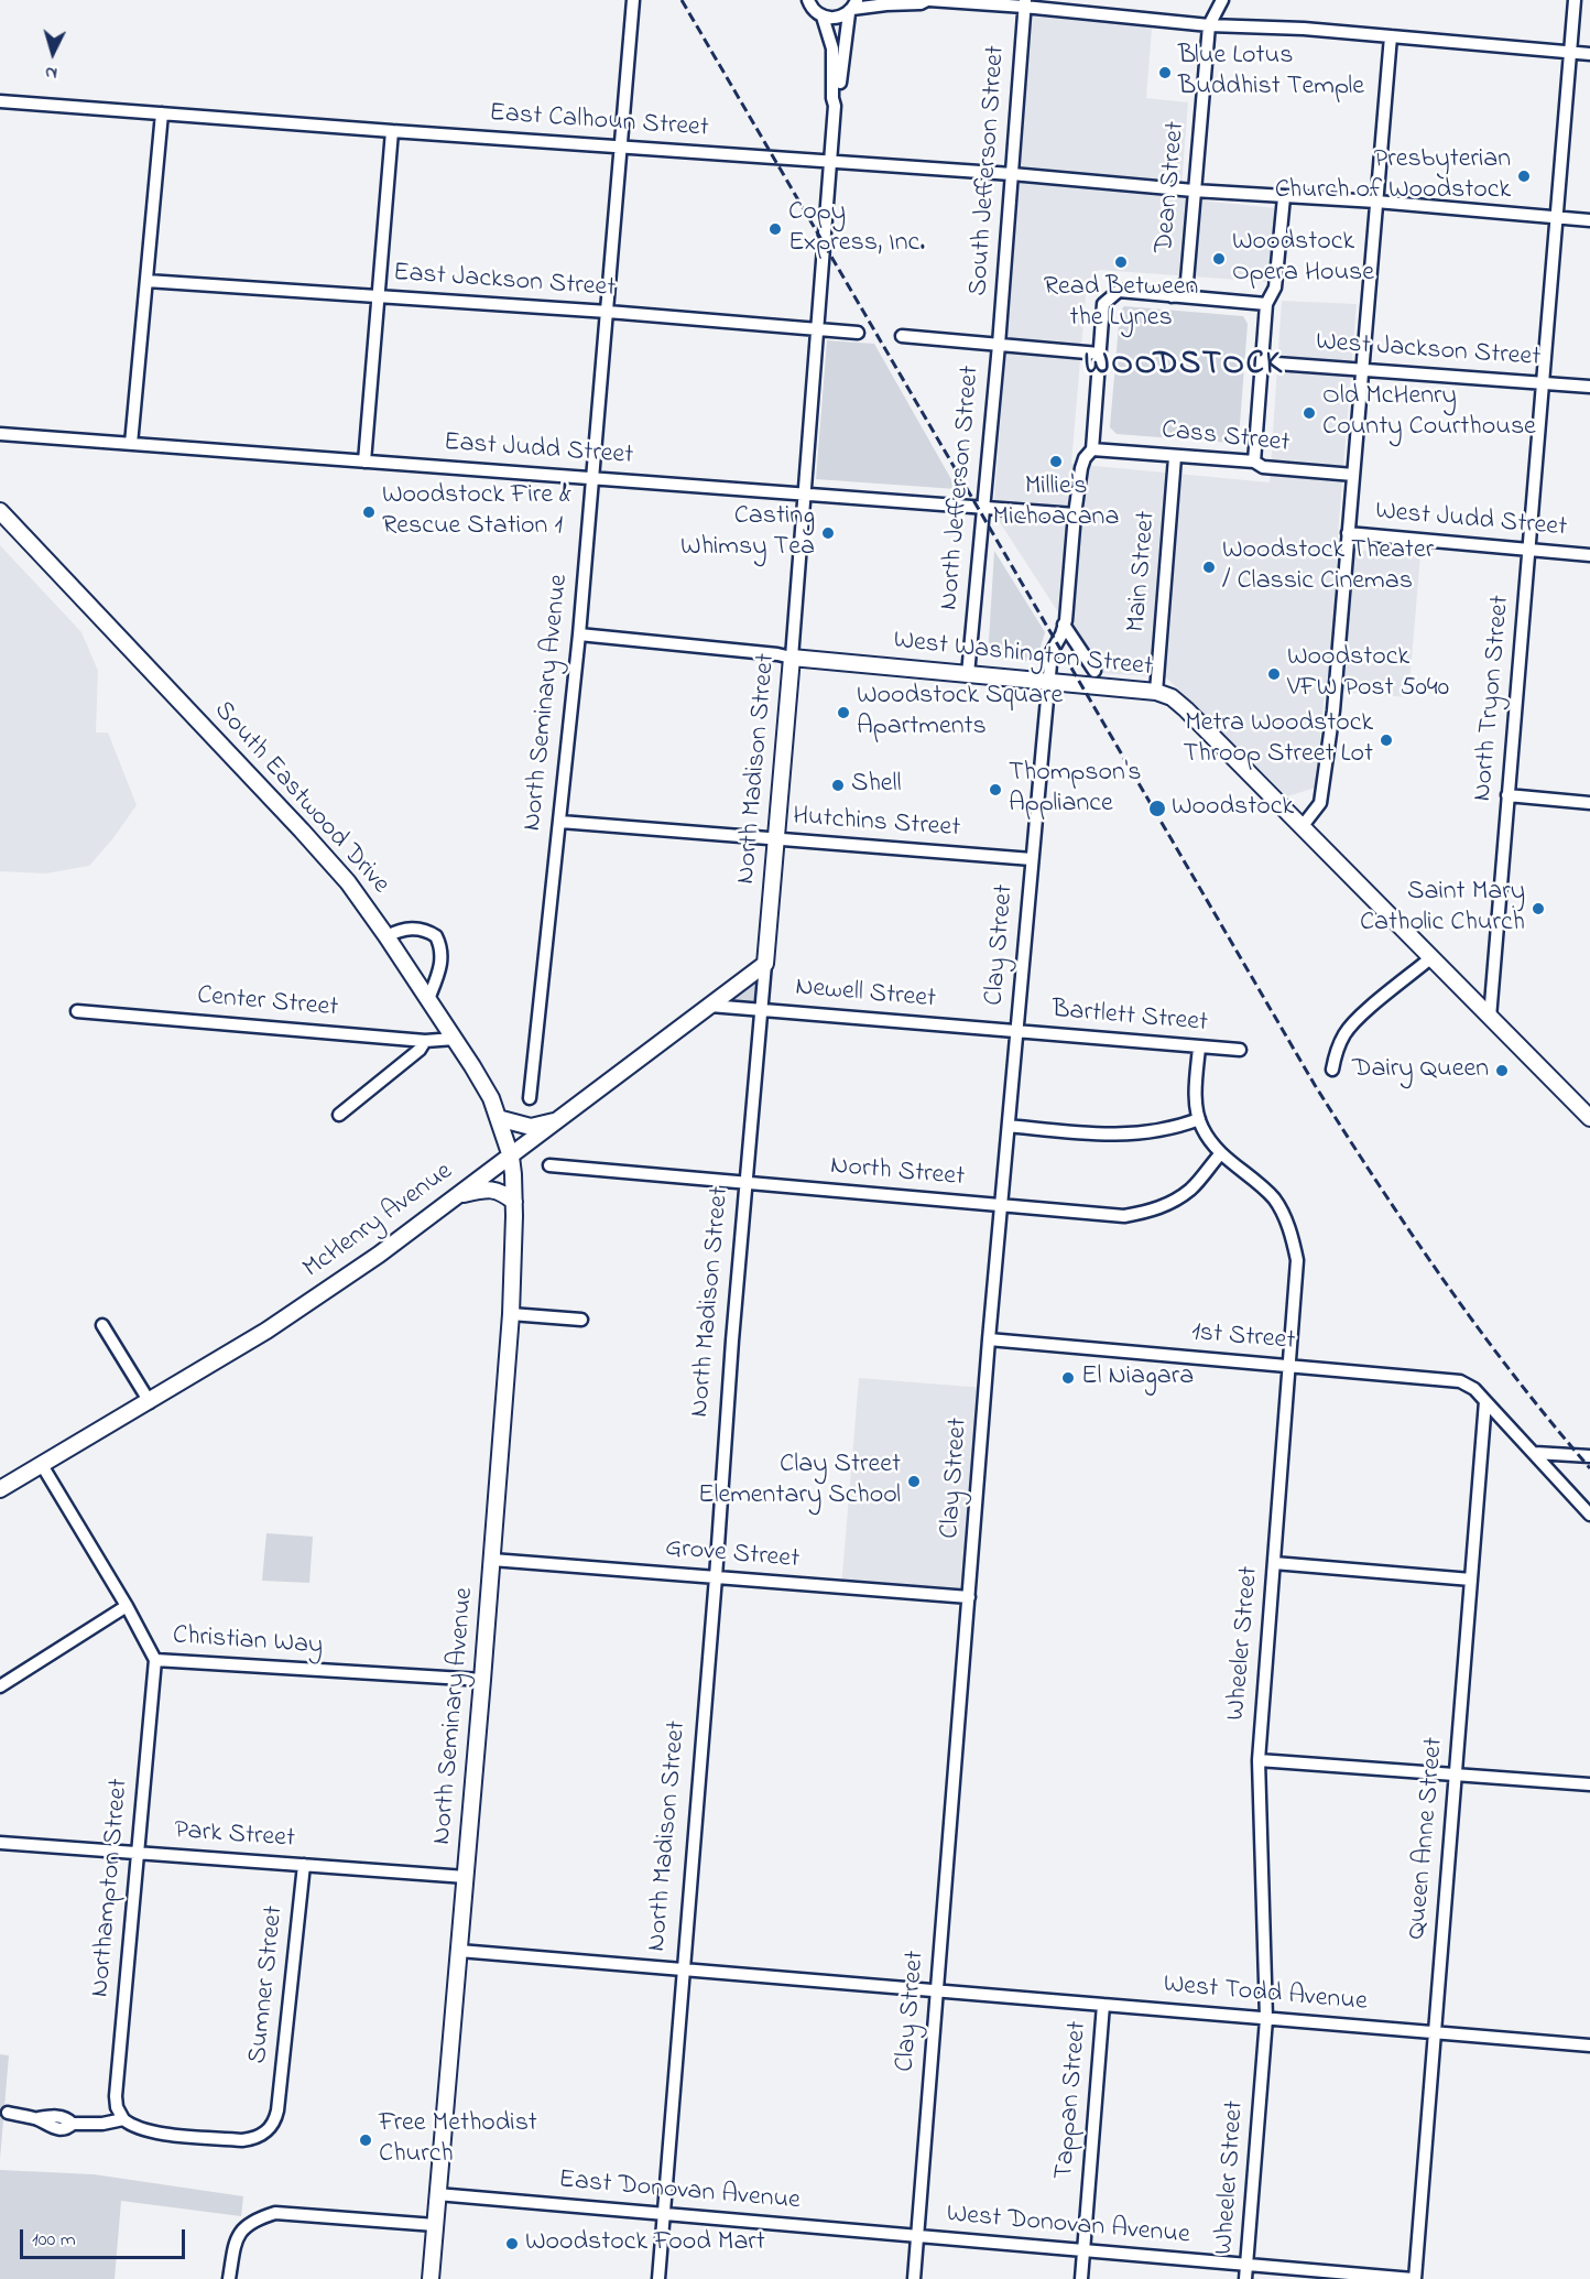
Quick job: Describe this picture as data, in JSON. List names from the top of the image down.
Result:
{
  "streets": {
    "main road": [
      "West Washington Street",
      "North Seminary Avenue",
      "North Madison Street",
      "South Eastwood Drive",
      "McHenry Avenue"
    ],
    "street": [
      "East Calhoun Street",
      "South Jefferson Street",
      "Dean Street",
      "East Jackson Street",
      "West Jackson Street",
      "Cass Street",
      "East Judd Street",
      "North Jefferson Street",
      "West Judd Street",
      "Main Street",
      "North Tryon Street",
      "Hutchins Street",
      "Clay Street",
      "Newell Street",
      "Center Street",
      "Bartlett Street",
      "North Street",
      "1st Street",
      "Grove Street",
      "Christian Way",
      "Wheeler Street",
      "Park Street",
      "Queen Anne Street",
      "Northampton Street",
      "Sumner Street",
      "West Todd Avenue",
      "Tappan Street",
      "East Donovan Avenue",
      "West Donovan Avenue"
    ]
  },
  "crossings": [
    ["East Calhoun Street", "South Jefferson Street"],
    ["East Calhoun Street", "Dean Street"],
    ["East Calhoun Street", "North Tryon Street"],
    ["East Calhoun Street", "North Seminary Avenue"],
    ["East Calhoun Street", "North Madison Street"],
    ["South Jefferson Street", "North Jefferson Street"],
    ["Dean Street", "Clay Street"],
    ["East Jackson Street", "North Seminary Avenue"],
    ["East Jackson Street", "North Madison Street"],
    ["West Jackson Street", "North Tryon Street"],
    ["Cass Street", "Main Street"],
    ["Cass Street", "Clay Street"],
    ["East Judd Street", "North Jefferson Street"],
    ["East Judd Street", "North Seminary Avenue"],
    ["East Judd Street", "North Madison Street"],
    ["East Judd Street", "Clay Street"],
    ["North Jefferson Street", "West Washington Street"],
    ["West Judd Street", "North Tryon Street"],
    ["Main Street", "West Washington Street"],
    ["West Washington Street", "North Tryon Street"],
    ["West Washington Street", "North Madison Street"],
    ["West Washington Street", "Clay Street"],
    ["North Seminary Avenue", "South Eastwood Drive"],
    ["North Seminary Avenue", "Hutchins Street"],
    ["North Seminary Avenue", "McHenry Avenue"],
    ["North Seminary Avenue", "Grove Street"],
    ["North Seminary Avenue", "Christian Way"],
    ["North Seminary Avenue", "Park Street"],
    ["North Seminary Avenue", "West Todd Avenue"],
    ["North Seminary Avenue", "East Donovan Avenue"],
    ["North Madison Street", "Hutchins Street"],
    ["North Madison Street", "Newell Street"],
    ["North Madison Street", "North Street"],
    ["North Madison Street", "McHenry Avenue"],
    ["North Madison Street", "Grove Street"],
    ["North Madison Street", "West Todd Avenue"],
    ["North Madison Street", "East Donovan Avenue"],
    ["South Eastwood Drive", "Center Street"],
    ["South Eastwood Drive", "McHenry Avenue"],
    ["Hutchins Street", "Clay Street"],
    ["Clay Street", "Newell Street"],
    ["Clay Street", "Bartlett Street"],
    ["Clay Street", "North Street"],
    ["Clay Street", "1st Street"],
    ["Clay Street", "Grove Street"],
    ["Clay Street", "West Todd Avenue"],
    ["Clay Street", "East Donovan Avenue"],
    ["Clay Street", "West Donovan Avenue"],
    ["Newell Street", "Bartlett Street"],
    ["Newell Street", "McHenry Avenue"],
    ["Bartlett Street", "Wheeler Street"],
    ["North Street", "Wheeler Street"],
    ["McHenry Avenue", "Christian Way"],
    ["1st Street", "Wheeler Street"],
    ["1st Street", "Queen Anne Street"],
    ["Christian Way", "Northampton Street"],
    ["Wheeler Street", "West Todd Avenue"],
    ["Wheeler Street", "West Donovan Avenue"],
    ["Park Street", "Northampton Street"],
    ["Park Street", "Sumner Street"],
    ["Queen Anne Street", "West Todd Avenue"],
    ["Queen Anne Street", "West Donovan Avenue"],
    ["Northampton Street", "Sumner Street"],
    ["West Todd Avenue", "Tappan Street"],
    ["Tappan Street", "West Donovan Avenue"],
    ["East Donovan Avenue", "West Donovan Avenue"]
  ],
  "districts": ["WOODSTOCK"],
  "places": [
    "Blue Lotus Buddhist Temple",
    "Presbyterian Church of Woodstock",
    "Copy Express, Inc.",
    "Woodstock Opera House",
    "Read Between the Lynes",
    "Old McHenry County Courthouse",
    "Millie's Michoacana",
    "Woodstock Fire & Rescue Station 1",
    "Casting Whimsy Tea",
    "Woodstock Theater / Classic Cinemas",
    "Woodstock VFW Post 5040",
    "Woodstock Square Apartments",
    "Metra Woodstock Throop Street Lot",
    "Shell",
    "Thompson's Appliance",
    "Woodstock",
    "Saint Mary Catholic Church",
    "Dairy Queen",
    "El Niagara",
    "Clay Street Elementary School",
    "Free Methodist Church",
    "Woodstock Food Mart"
  ],
  "scale_bar": "100 m",
  "north": "bottom"
}
